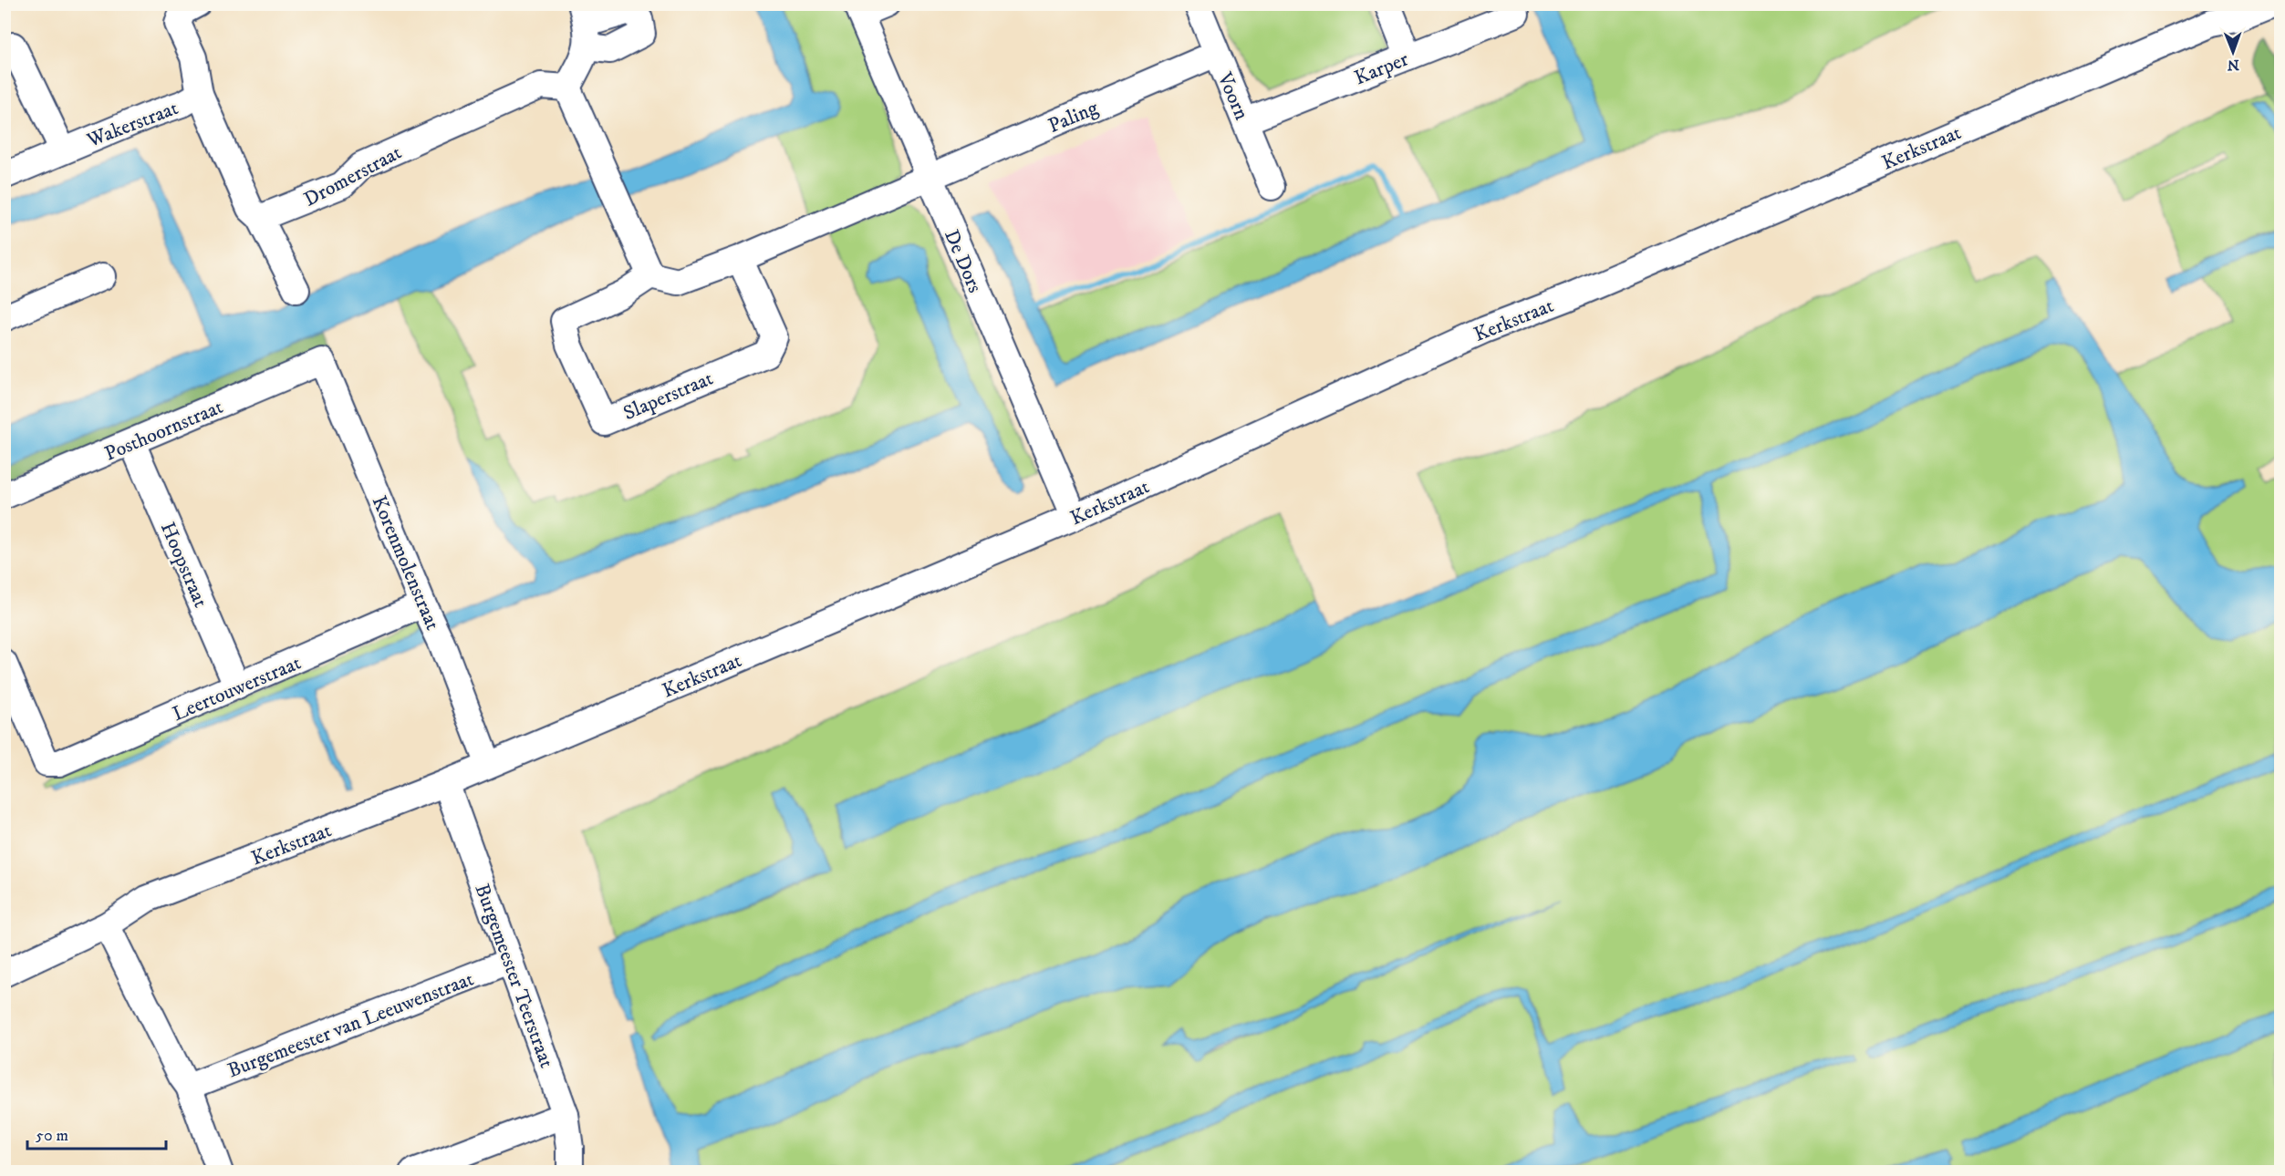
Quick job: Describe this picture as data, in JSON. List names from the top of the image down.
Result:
{
  "streets": {
    "street": [
      "Karper",
      "Voorn",
      "Paling",
      "Wakerstraat",
      "Kerkstraat",
      "Dromerstraat",
      "De Dors",
      "Slaperstraat",
      "Posthoornstraat",
      "Korenmolenstraat",
      "Hoopstraat",
      "Leertouwerstraat",
      "Burgemeester Teerstraat",
      "Burgemeester van Leeuwenstraat"
    ]
  },
  "crossings": [
    ["Karper", "Voorn"],
    ["Voorn", "Paling"],
    ["Paling", "De Dors"],
    ["Kerkstraat", "De Dors"],
    ["Kerkstraat", "Korenmolenstraat"],
    ["Kerkstraat", "Burgemeester Teerstraat"],
    ["Posthoornstraat", "Korenmolenstraat"],
    ["Posthoornstraat", "Hoopstraat"],
    ["Korenmolenstraat", "Leertouwerstraat"],
    ["Hoopstraat", "Leertouwerstraat"],
    ["Burgemeester Teerstraat", "Burgemeester van Leeuwenstraat"]
  ],
  "scale_bar": "50 m",
  "north": "bottom"
}
